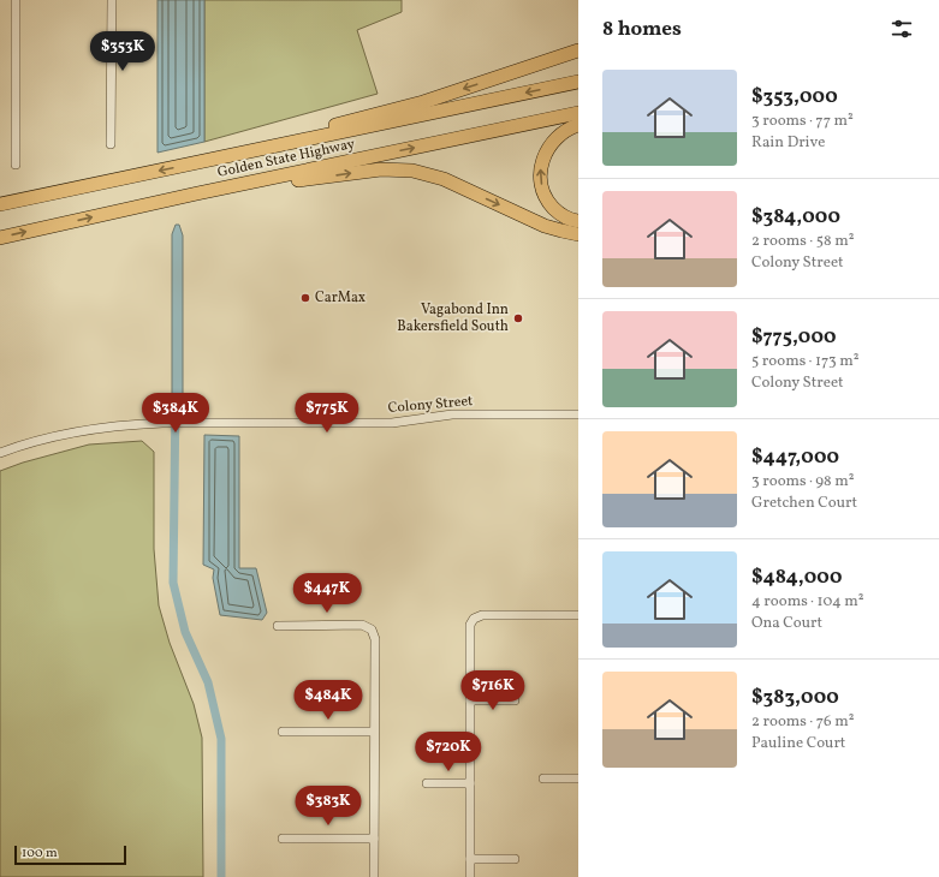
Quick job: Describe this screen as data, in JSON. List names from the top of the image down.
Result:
{
  "streets": {
    "highway": ["Golden State Highway"],
    "street": ["Colony Street"]
  },
  "places": ["CarMax", "Vagabond Inn Bakersfield South"],
  "scale_bar": "100 m",
  "page": {
    "heading": "8 homes",
    "price": [
      "$353K",
      "$384K",
      "$775K",
      "$447K",
      "$716K",
      "$484K",
      "$720K",
      "$383K"
    ],
    "list": [
      {
        "name": "$353,000",
        "note": "3 rooms · 77 m² · Rain Drive"
      },
      {
        "name": "$384,000",
        "note": "2 rooms · 58 m² · Colony Street"
      },
      {
        "name": "$775,000",
        "note": "5 rooms · 173 m² · Colony Street"
      },
      {
        "name": "$447,000",
        "note": "3 rooms · 98 m² · Gretchen Court"
      },
      {
        "name": "$484,000",
        "note": "4 rooms · 104 m² · Ona Court"
      },
      {
        "name": "$383,000",
        "note": "2 rooms · 76 m² · Pauline Court"
      }
    ],
    "scale": "100 m"
  }
}
